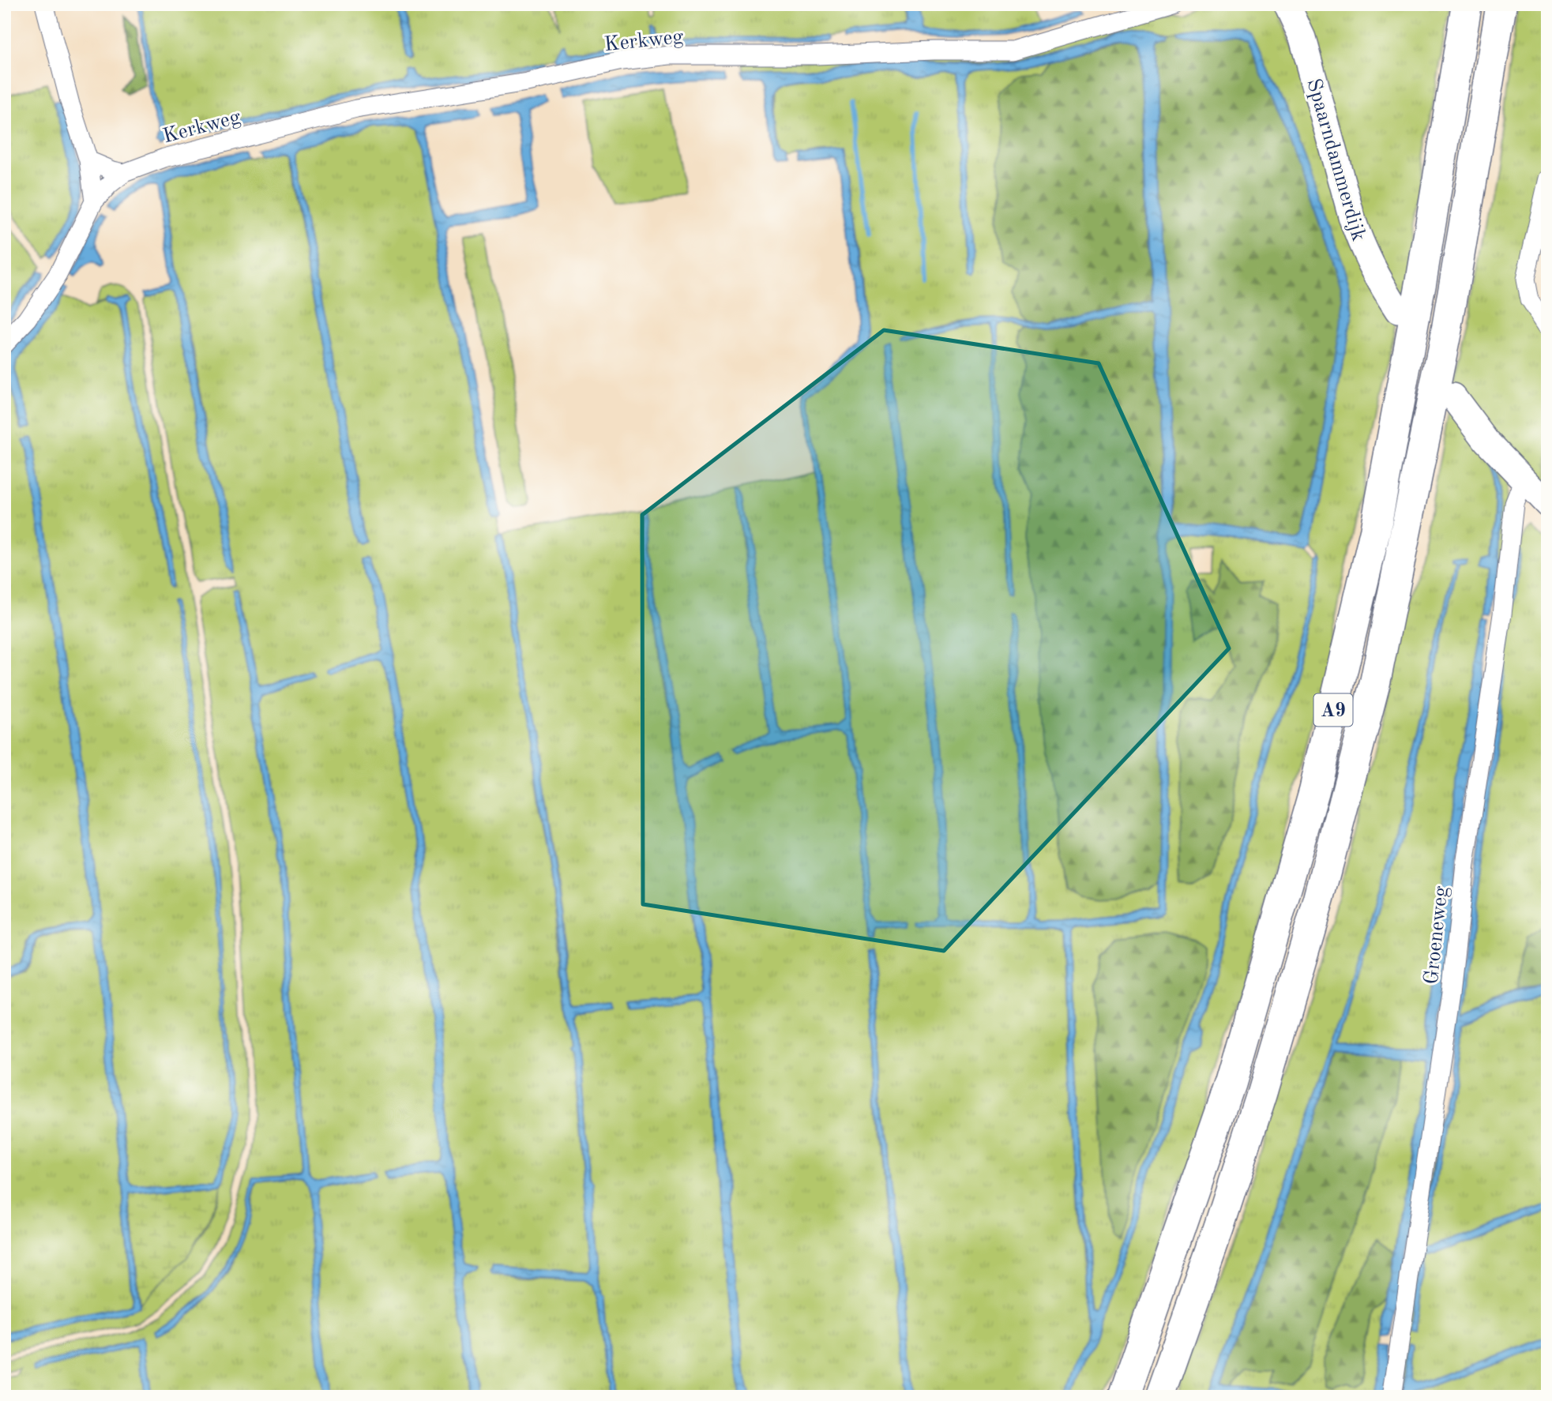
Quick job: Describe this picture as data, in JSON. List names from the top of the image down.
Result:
{
  "streets": {
    "highway": ["A9"],
    "street": ["Kerkweg", "Spaarndammerdijk", "Groeneweg"]
  }
}
